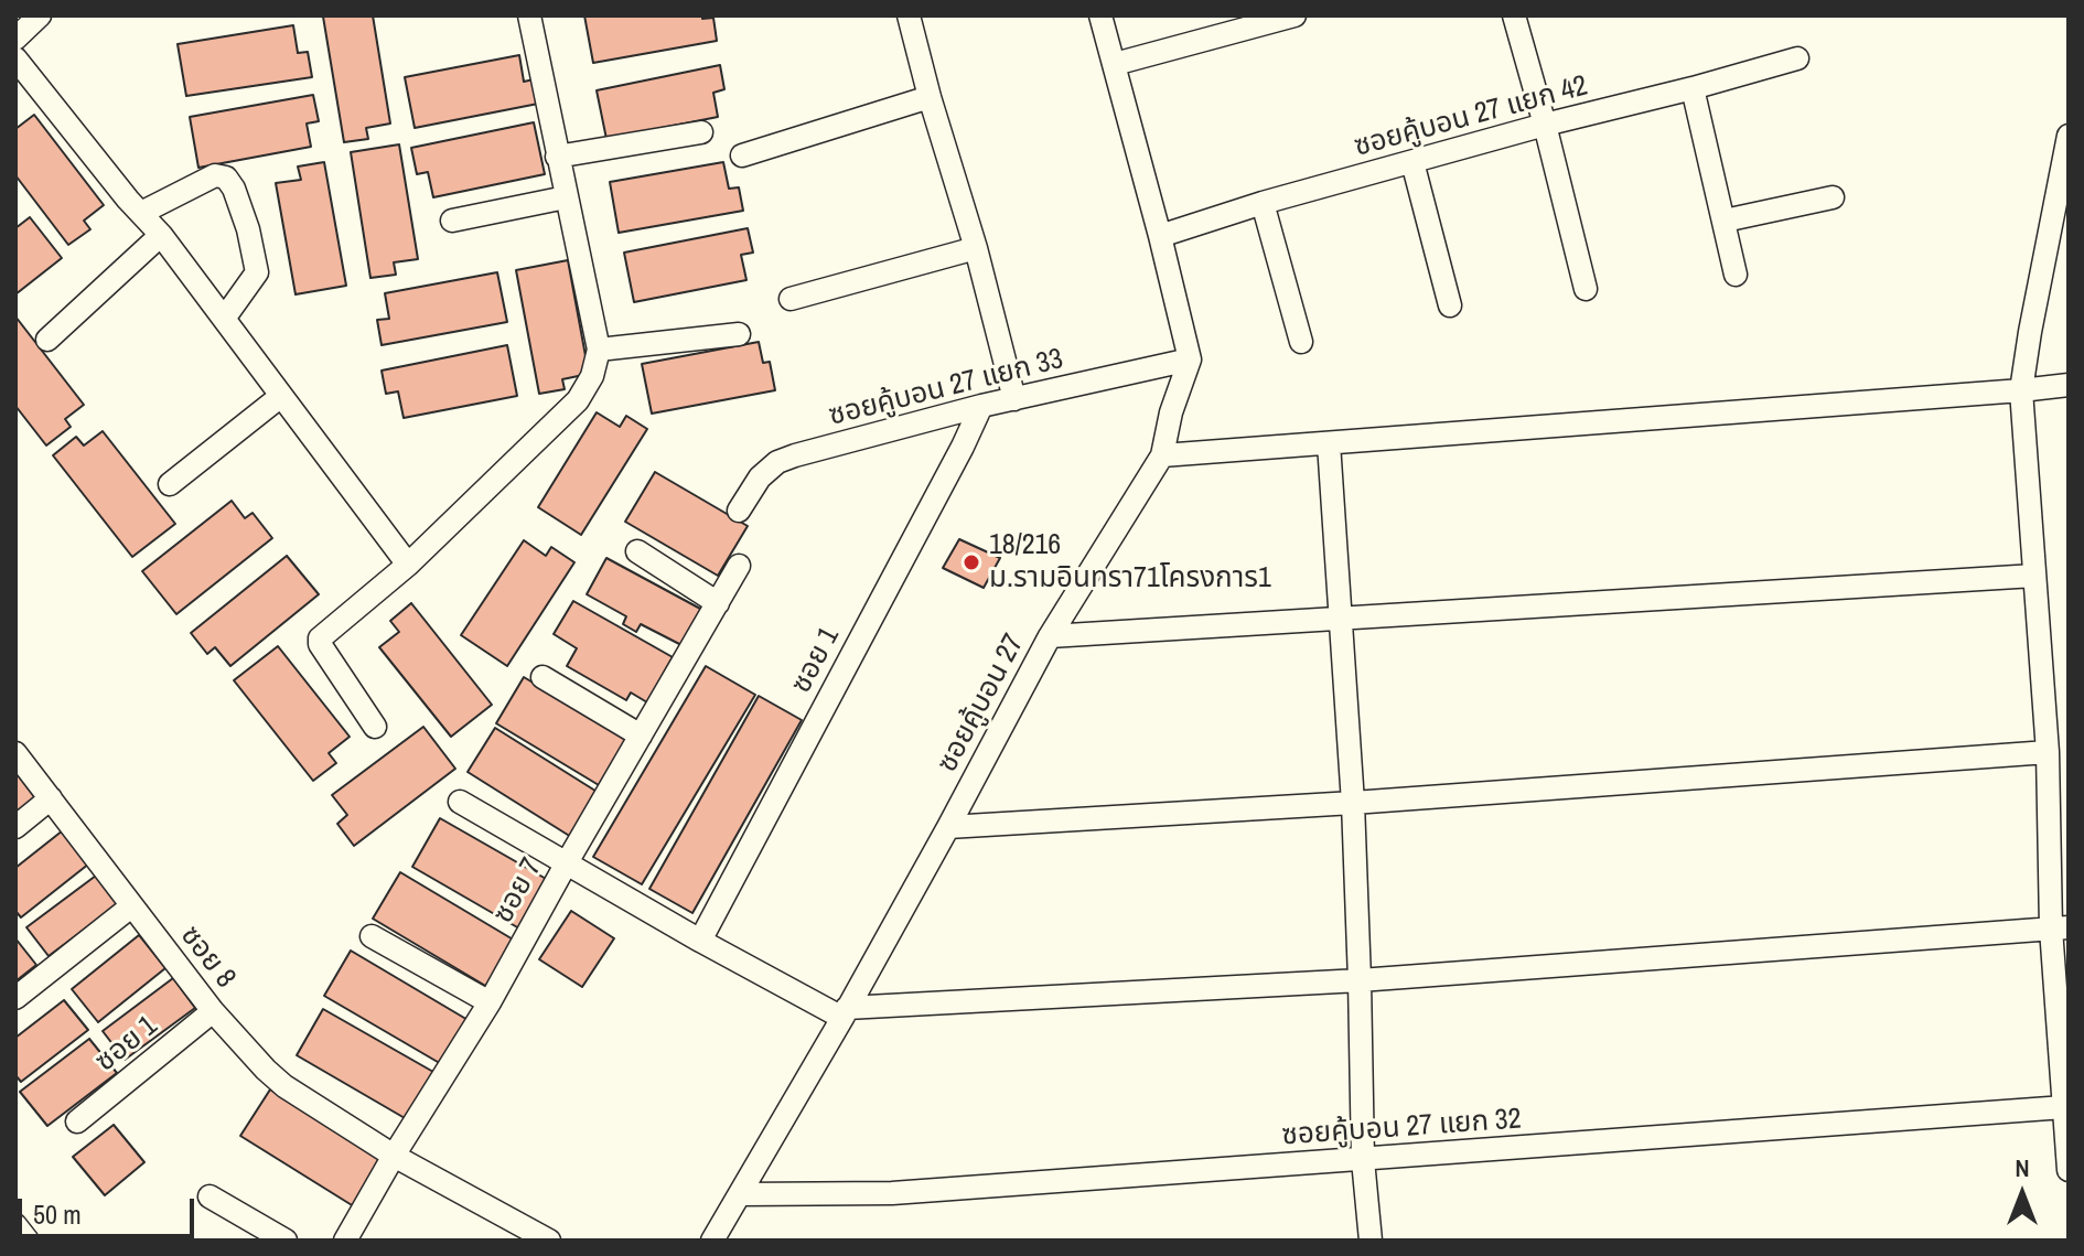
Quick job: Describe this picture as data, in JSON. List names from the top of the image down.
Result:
{
  "streets": {
    "street": [
      "ซอยคู้บอน 27 แยก 42",
      "ซอยคู้บอน 27 แยก 33",
      "ซอย 1",
      "ซอยคู้บอน 27",
      "ซอย 7",
      "ซอย 8",
      "ซอยคู้บอน 27 แยก 32"
    ]
  },
  "crossings": [
    ["ซอยคู้บอน 27 แยก 33", "ซอย 1"],
    ["ซอยคู้บอน 27 แยก 33", "ซอยคู้บอน 27"],
    ["ซอย 1", "ซอย 8"],
    ["ซอยคู้บอน 27", "ซอยคู้บอน 27 แยก 32"],
    ["ซอย 7", "ซอย 8"]
  ],
  "places": ["18/216 ม.รามอินทรา71โครงการ1"],
  "scale_bar": "50 m",
  "north": "top"
}
